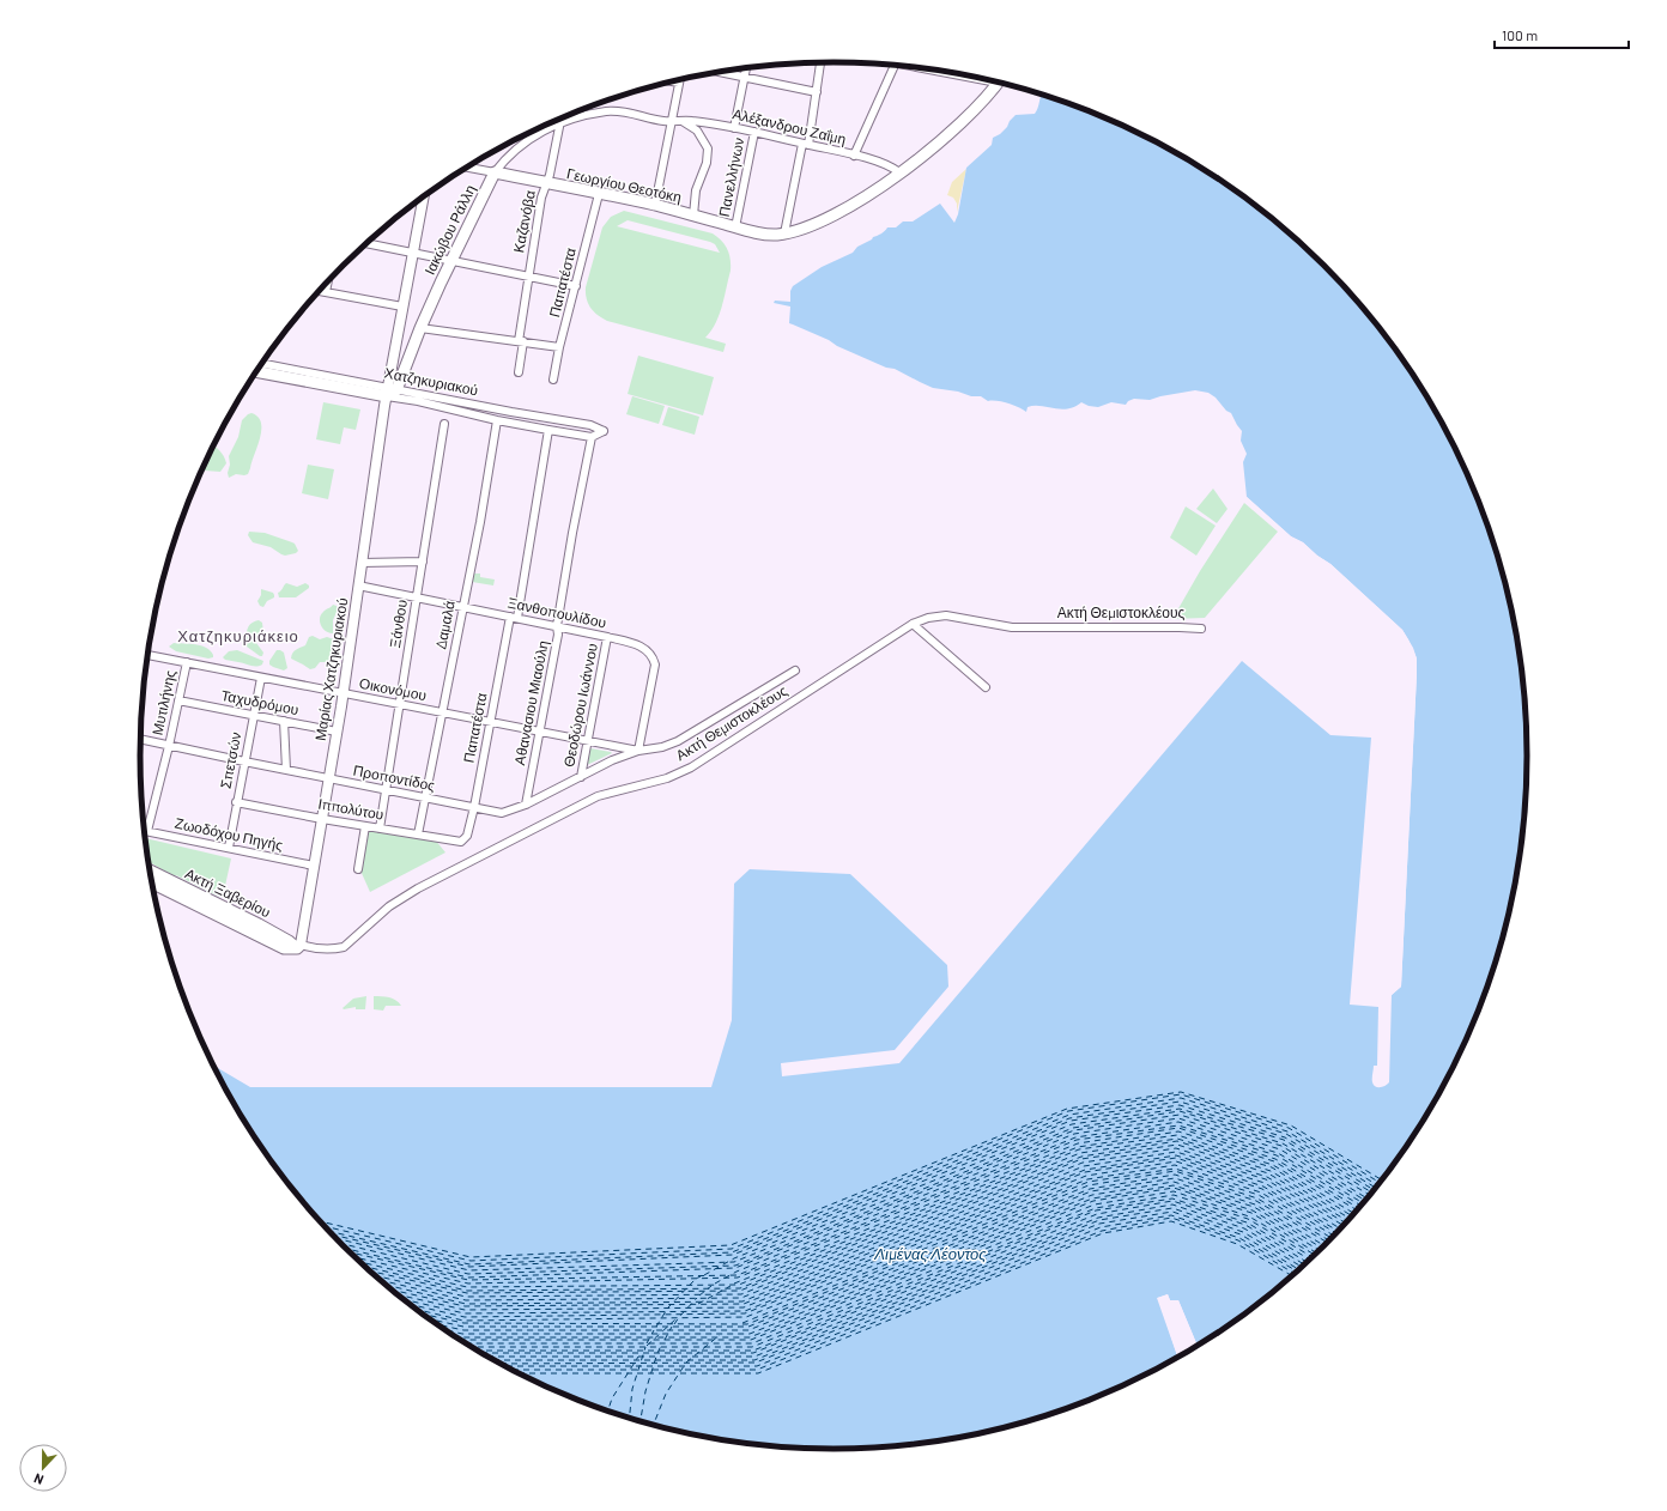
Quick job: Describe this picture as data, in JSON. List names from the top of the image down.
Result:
{
  "streets": {
    "main road": [
      "Γεωργίου Θεοτόκη",
      "Ιακώβου Ράλλη",
      "Χατζηκυριακού",
      "Ακτή Ξαβερίου"
    ],
    "street": [
      "Αλέξανδρου Ζαΐμη",
      "Πανελλήνων",
      "Καζανόβα",
      "Παπατέστα",
      "Ξανθοπουλίδου",
      "Ακτή Θεμιστοκλέους",
      "Ξάνθου",
      "Δαμαλά",
      "Μαρίας Χατζηκυριακού",
      "Οικονόμου",
      "Μυτιλήνης",
      "Ταχυδρόμου",
      "Αθανασιου Μιαούλη",
      "Θεοδώρου Ιωάννου",
      "Σπετσών",
      "Προποντίδος",
      "Ιππολύτου",
      "Ζωοδόχου Πηγής"
    ]
  },
  "crossings": [
    ["Αλέξανδρου Ζαΐμη", "Πανελλήνων"],
    ["Αλέξανδρου Ζαΐμη", "Ιακώβου Ράλλη"],
    ["Πανελλήνων", "Γεωργίου Θεοτόκη"],
    ["Γεωργίου Θεοτόκη", "Καζανόβα"],
    ["Γεωργίου Θεοτόκη", "Ιακώβου Ράλλη"],
    ["Γεωργίου Θεοτόκη", "Παπατέστα"],
    ["Καζανόβα", "Ιακώβου Ράλλη"],
    ["Ιακώβου Ράλλη", "Χατζηκυριακού"],
    ["Ιακώβου Ράλλη", "Μαρίας Χατζηκυριακού"],
    ["Παπατέστα", "Χατζηκυριακού"],
    ["Παπατέστα", "Ξανθοπουλίδου"],
    ["Παπατέστα", "Οικονόμου"],
    ["Παπατέστα", "Προποντίδος"],
    ["Παπατέστα", "Ιππολύτου"],
    ["Χατζηκυριακού", "Δαμαλά"],
    ["Χατζηκυριακού", "Μαρίας Χατζηκυριακού"],
    ["Χατζηκυριακού", "Αθανασιου Μιαούλη"],
    ["Ξανθοπουλίδου", "Ξάνθου"],
    ["Ξανθοπουλίδου", "Δαμαλά"],
    ["Ξανθοπουλίδου", "Μαρίας Χατζηκυριακού"],
    ["Ξανθοπουλίδου", "Οικονόμου"],
    ["Ξανθοπουλίδου", "Αθανασιου Μιαούλη"],
    ["Ξανθοπουλίδου", "Θεοδώρου Ιωάννου"],
    ["Ξανθοπουλίδου", "Προποντίδος"],
    ["Ακτή Θεμιστοκλέους", "Μαρίας Χατζηκυριακού"],
    ["Ακτή Θεμιστοκλέους", "Ακτή Ξαβερίου"],
    ["Ξάνθου", "Οικονόμου"],
    ["Ξάνθου", "Προποντίδος"],
    ["Ξάνθου", "Ιππολύτου"],
    ["Δαμαλά", "Οικονόμου"],
    ["Δαμαλά", "Προποντίδος"],
    ["Δαμαλά", "Ιππολύτου"],
    ["Μαρίας Χατζηκυριακού", "Οικονόμου"],
    ["Μαρίας Χατζηκυριακού", "Ταχυδρόμου"],
    ["Μαρίας Χατζηκυριακού", "Προποντίδος"],
    ["Μαρίας Χατζηκυριακού", "Ιππολύτου"],
    ["Μαρίας Χατζηκυριακού", "Ζωοδόχου Πηγής"],
    ["Μαρίας Χατζηκυριακού", "Ακτή Ξαβερίου"],
    ["Οικονόμου", "Μυτιλήνης"],
    ["Οικονόμου", "Αθανασιου Μιαούλη"],
    ["Οικονόμου", "Θεοδώρου Ιωάννου"],
    ["Οικονόμου", "Σπετσών"],
    ["Οικονόμου", "Προποντίδος"],
    ["Μυτιλήνης", "Ταχυδρόμου"],
    ["Μυτιλήνης", "Προποντίδος"],
    ["Ταχυδρόμου", "Σπετσών"],
    ["Αθανασιου Μιαούλη", "Προποντίδος"],
    ["Θεοδώρου Ιωάννου", "Προποντίδος"],
    ["Σπετσών", "Προποντίδος"],
    ["Σπετσών", "Ιππολύτου"],
    ["Σπετσών", "Ζωοδόχου Πηγής"]
  ],
  "districts": ["Χατζηκυριάκειο"],
  "water": ["Λιμένας Λέοντος"],
  "scale_bar": "100 m",
  "north": "bottom"
}
